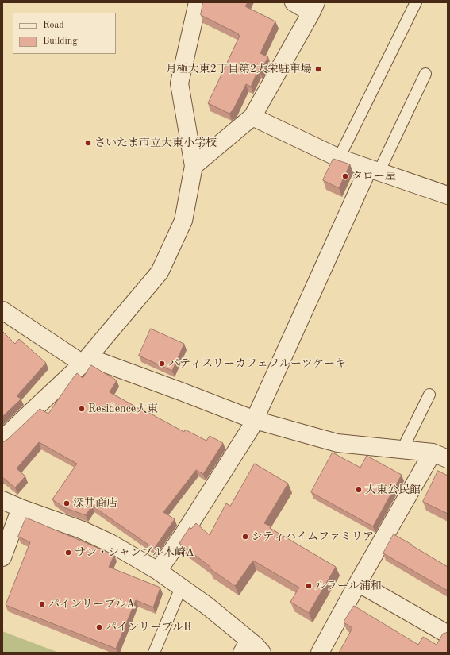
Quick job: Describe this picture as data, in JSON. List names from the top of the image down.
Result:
{
  "places": [
    "月極大東2丁目第2大栄駐車場",
    "さいたま市立大東小学校",
    "タロー屋",
    "パティスリーカフェフルーツケーキ",
    "Residence大東",
    "大東公民館",
    "深井商店",
    "シティハイムファミリア",
    "サン・シャンブル木崎A",
    "ルラール浦和",
    "パインリーブルA",
    "パインリーブルB"
  ],
  "legend": ["Road", "Building"]
}
